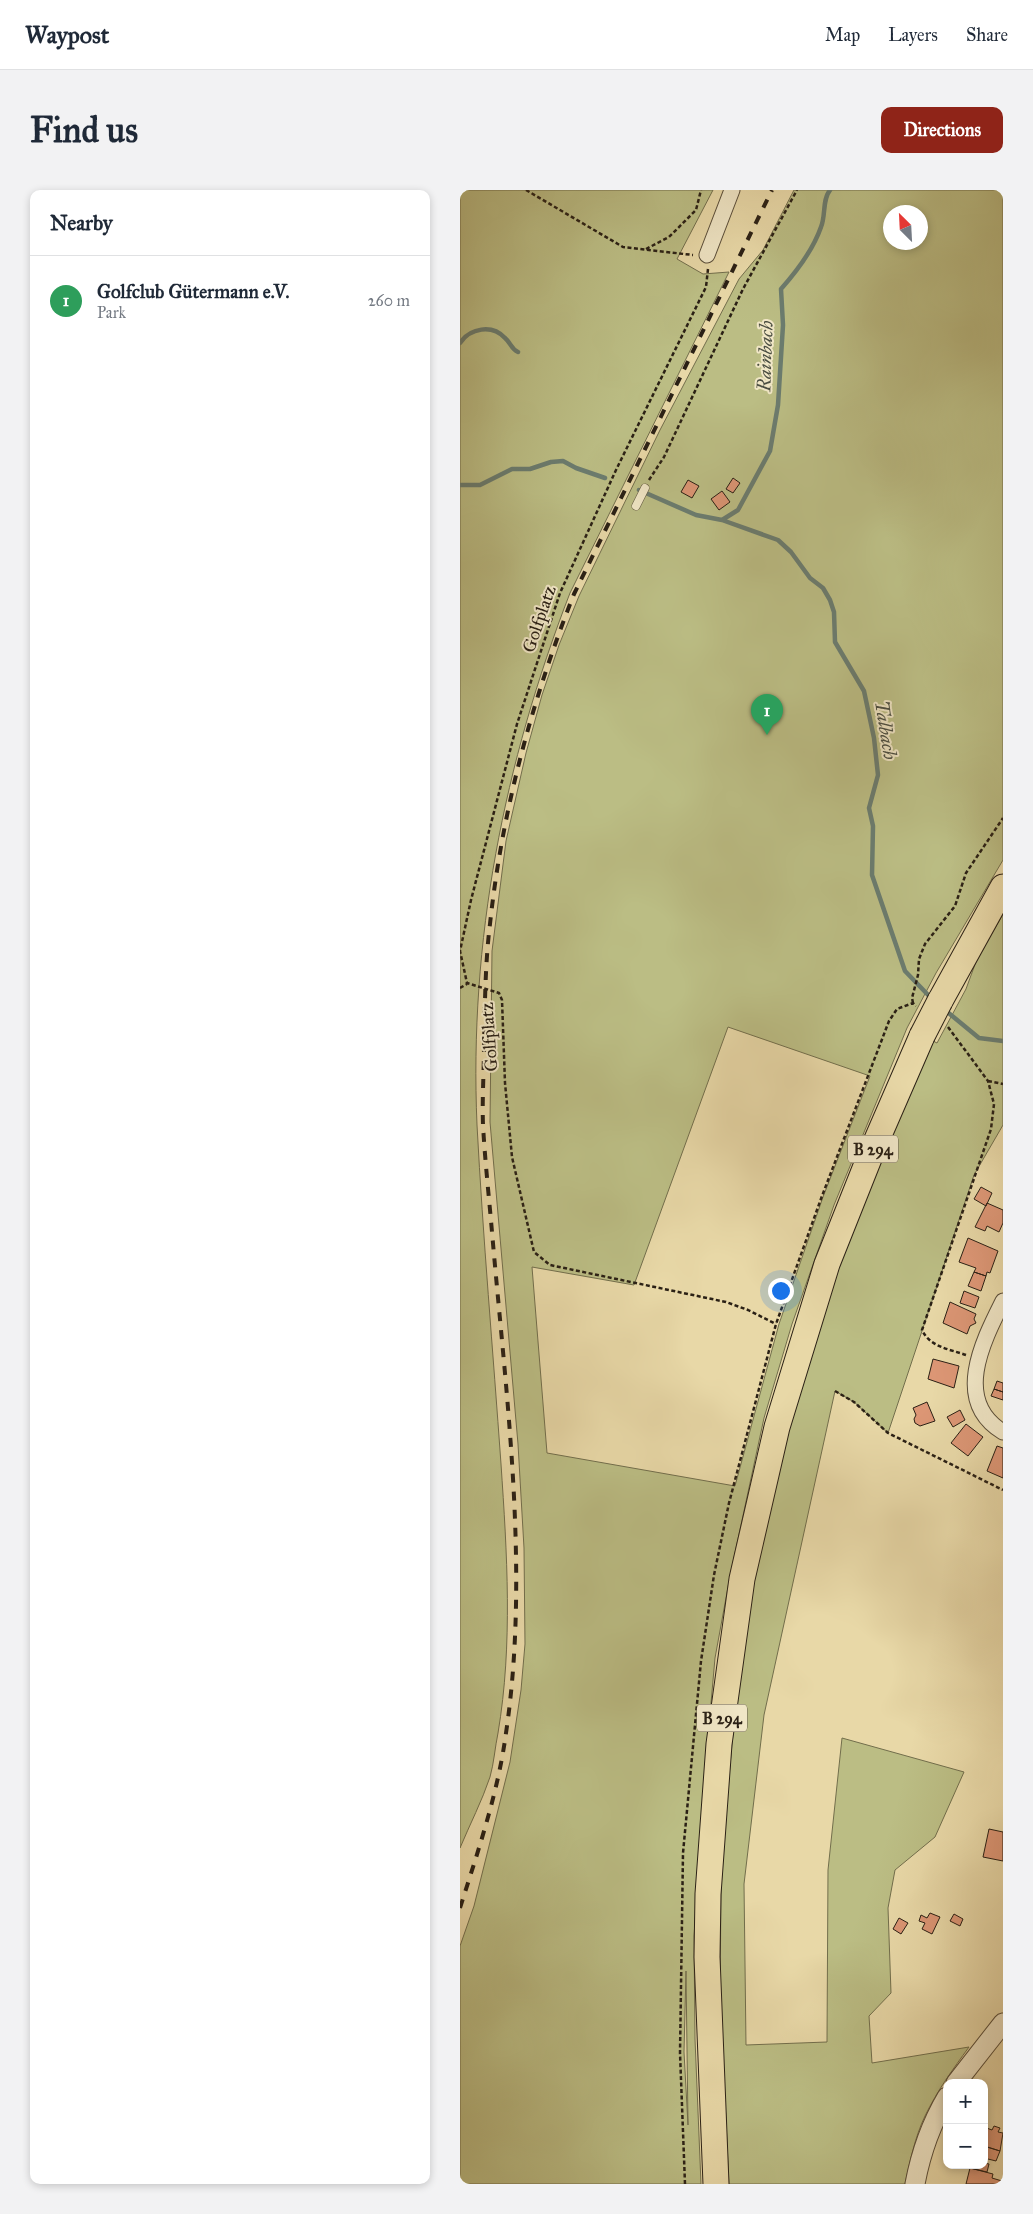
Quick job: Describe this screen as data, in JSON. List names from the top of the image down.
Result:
{
  "streets": {
    "highway": ["B 294"],
    "path": ["Golfplatz"]
  },
  "water": ["Rainbach", "Talbach"],
  "north": "top left",
  "page": {
    "header": "Waypost",
    "nav": ["Map", "Layers", "Share"],
    "buttons": "Directions",
    "title": "Find us",
    "heading": "Nearby",
    "list": [
      {
        "mark": "1",
        "name": "Golfclub Gütermann e.V.",
        "note": "Park",
        "value": "260 m"
      }
    ],
    "pins": "1",
    "map_buttons": ["+", "−"]
  }
}
